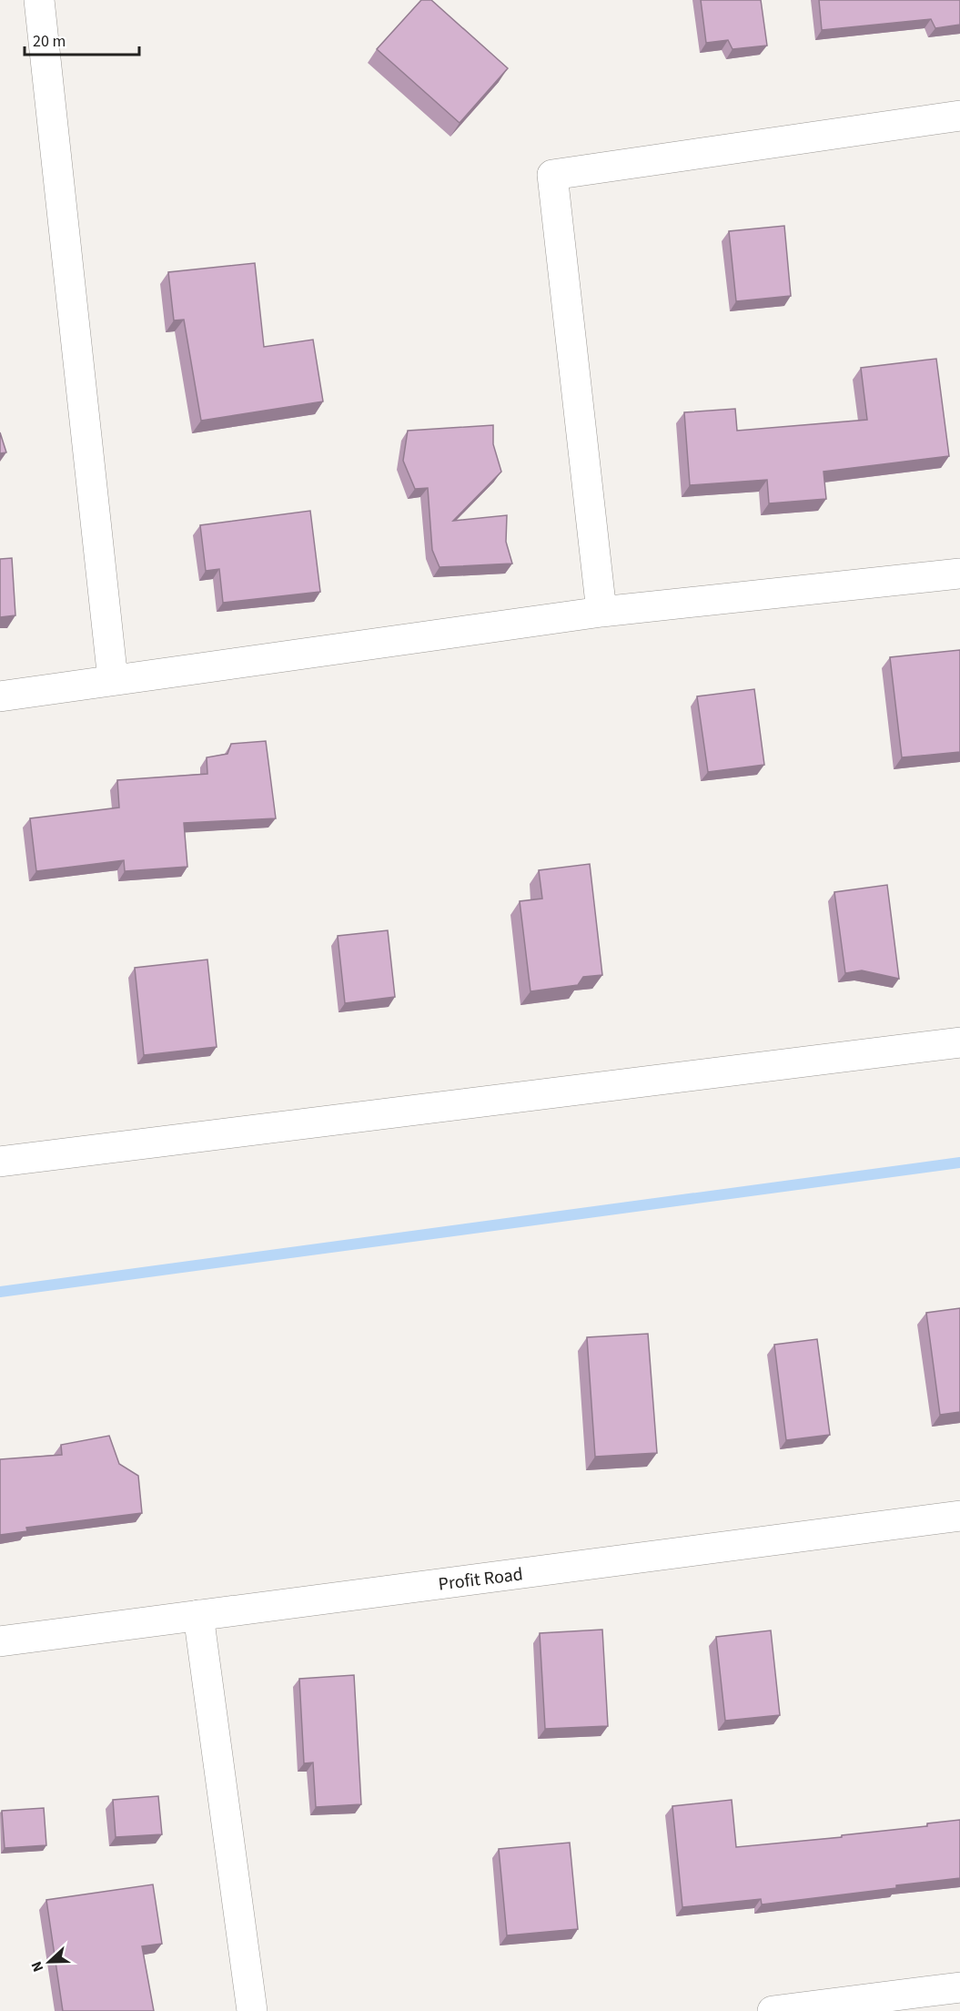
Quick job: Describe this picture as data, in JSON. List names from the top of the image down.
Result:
{
  "streets": {
    "street": ["Profit Road"]
  },
  "scale_bar": "20 m",
  "north": "left"
}
